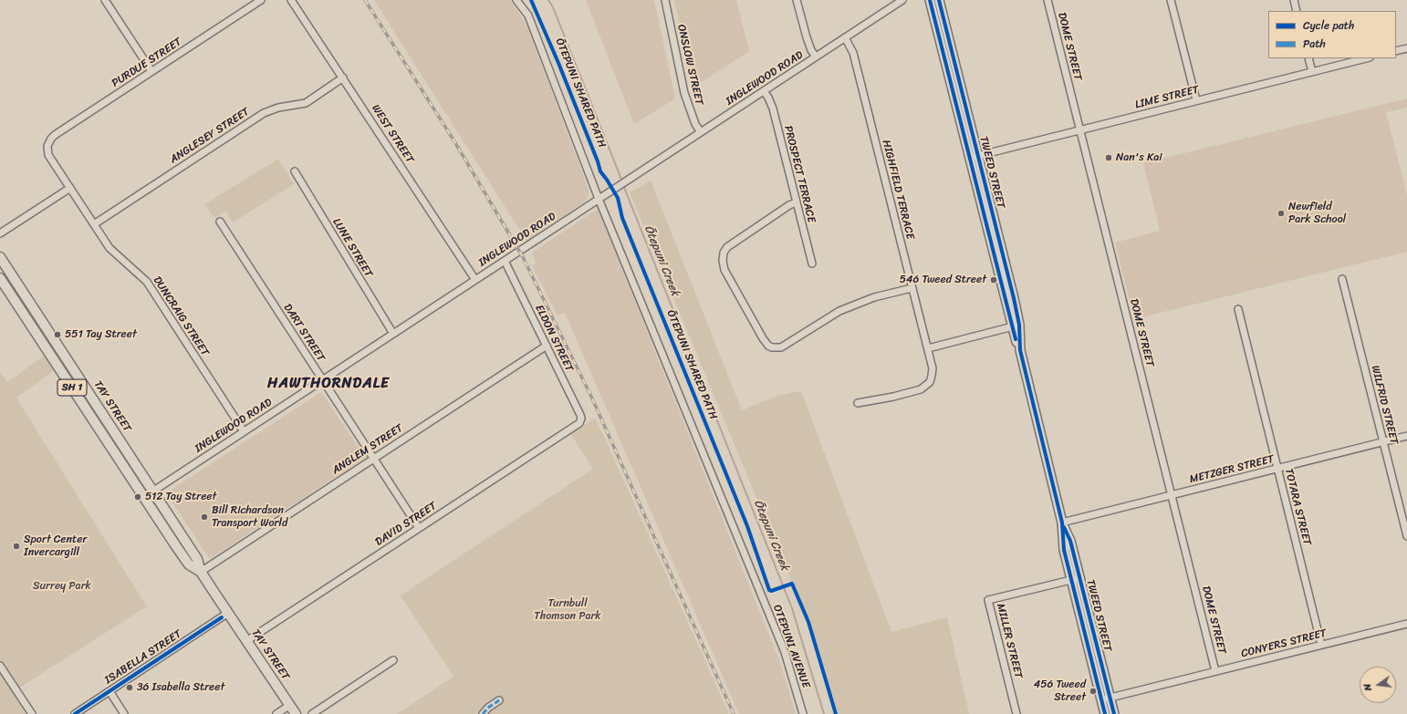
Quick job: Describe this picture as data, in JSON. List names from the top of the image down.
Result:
{
  "streets": {
    "highway": ["SH 1", "TAY STREET"],
    "main road": ["TWEED STREET"],
    "street": [
      "DOME STREET",
      "PURDUE STREET",
      "ONSLOW STREET",
      "INGLEWOOD ROAD",
      "LIME STREET",
      "WEST STREET",
      "ANGLESEY STREET",
      "PROSPECT TERRACE",
      "HIGHFIELD TERRACE",
      "LUNE STREET",
      "DUNCRAIG STREET",
      "DART STREET",
      "ELDON STREET",
      "WILFRID STREET",
      "ANGLEM STREET",
      "METZGER STREET",
      "TOTARA STREET",
      "DAVID STREET",
      "MILLER STREET",
      "CONYERS STREET",
      "OTEPUNI AVENUE",
      "ISABELLA STREET"
    ],
    "cycle path": ["ŌTEPUNI SHARED PATH"]
  },
  "crossings": [
    ["DOME STREET", "LIME STREET"],
    ["DOME STREET", "METZGER STREET"],
    ["DOME STREET", "CONYERS STREET"],
    ["PURDUE STREET", "DUNCRAIG STREET"],
    ["ONSLOW STREET", "INGLEWOOD ROAD"],
    ["INGLEWOOD ROAD", "WEST STREET"],
    ["INGLEWOOD ROAD", "PROSPECT TERRACE"],
    ["INGLEWOOD ROAD", "HIGHFIELD TERRACE"],
    ["INGLEWOOD ROAD", "LUNE STREET"],
    ["INGLEWOOD ROAD", "DUNCRAIG STREET"],
    ["INGLEWOOD ROAD", "DART STREET"],
    ["INGLEWOOD ROAD", "ELDON STREET"],
    ["INGLEWOOD ROAD", "TAY STREET"],
    ["INGLEWOOD ROAD", "OTEPUNI AVENUE"],
    ["LIME STREET", "TWEED STREET"],
    ["WEST STREET", "ANGLESEY STREET"],
    ["ANGLESEY STREET", "DUNCRAIG STREET"],
    ["TWEED STREET", "METZGER STREET"],
    ["TWEED STREET", "MILLER STREET"],
    ["TWEED STREET", "CONYERS STREET"],
    ["DART STREET", "ANGLEM STREET"],
    ["DART STREET", "DAVID STREET"],
    ["ELDON STREET", "ANGLEM STREET"],
    ["ELDON STREET", "DAVID STREET"],
    ["WILFRID STREET", "METZGER STREET"],
    ["TAY STREET", "ANGLEM STREET"],
    ["TAY STREET", "DAVID STREET"],
    ["TAY STREET", "ISABELLA STREET"],
    ["METZGER STREET", "TOTARA STREET"],
    ["TOTARA STREET", "CONYERS STREET"]
  ],
  "districts": ["HAWTHORNDALE"],
  "water": ["Ōtepuni Creek"],
  "parks": ["Surrey Park", "Turnbull Thomson Park"],
  "places": [
    "Nan's Kai",
    "Newfield Park School",
    "546 Tweed Street",
    "551 Tay Street",
    "512 Tay Street",
    "Bill Richardson Transport World",
    "Sport Center Invercargill",
    "36 Isabella Street",
    "456 Tweed Street"
  ],
  "legend": ["Cycle path", "Path"],
  "north": "left"
}
